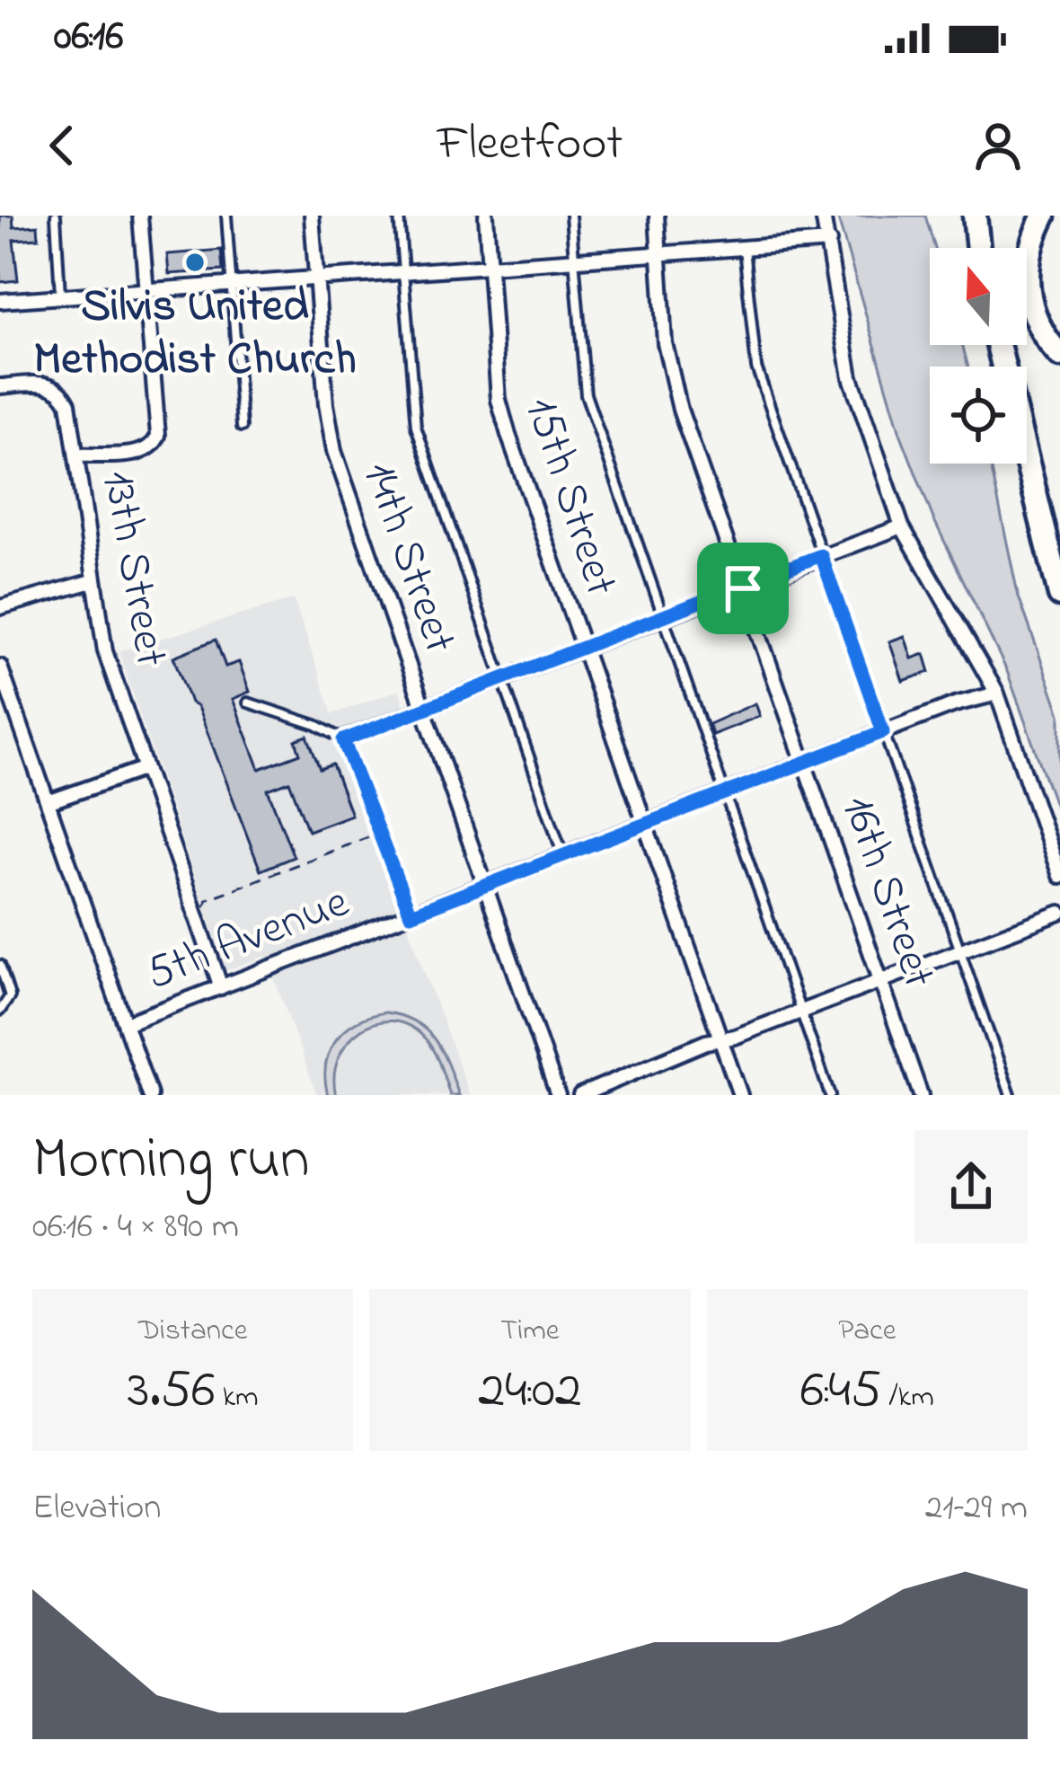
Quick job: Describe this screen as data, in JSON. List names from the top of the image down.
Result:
{
  "streets": {
    "street": [
      "15th Street",
      "14th Street",
      "13th Street",
      "16th Street",
      "5th Avenue"
    ]
  },
  "crossings": [
    ["15th Street", "5th Avenue"],
    ["14th Street", "5th Avenue"],
    ["13th Street", "5th Avenue"],
    ["16th Street", "5th Avenue"]
  ],
  "places": ["Silvis United Methodist Church"],
  "north": "top",
  "page": {
    "status": "06:16",
    "header": "Fleetfoot",
    "heading": ["Morning run", "06:16 · 4 × 890 m"],
    "stats": [
      ["Distance", "3.56 km"],
      ["Time", "24:02"],
      ["Pace", "6:45 /km"]
    ],
    "chart": ["Elevation", "21–29 m"]
  }
}
